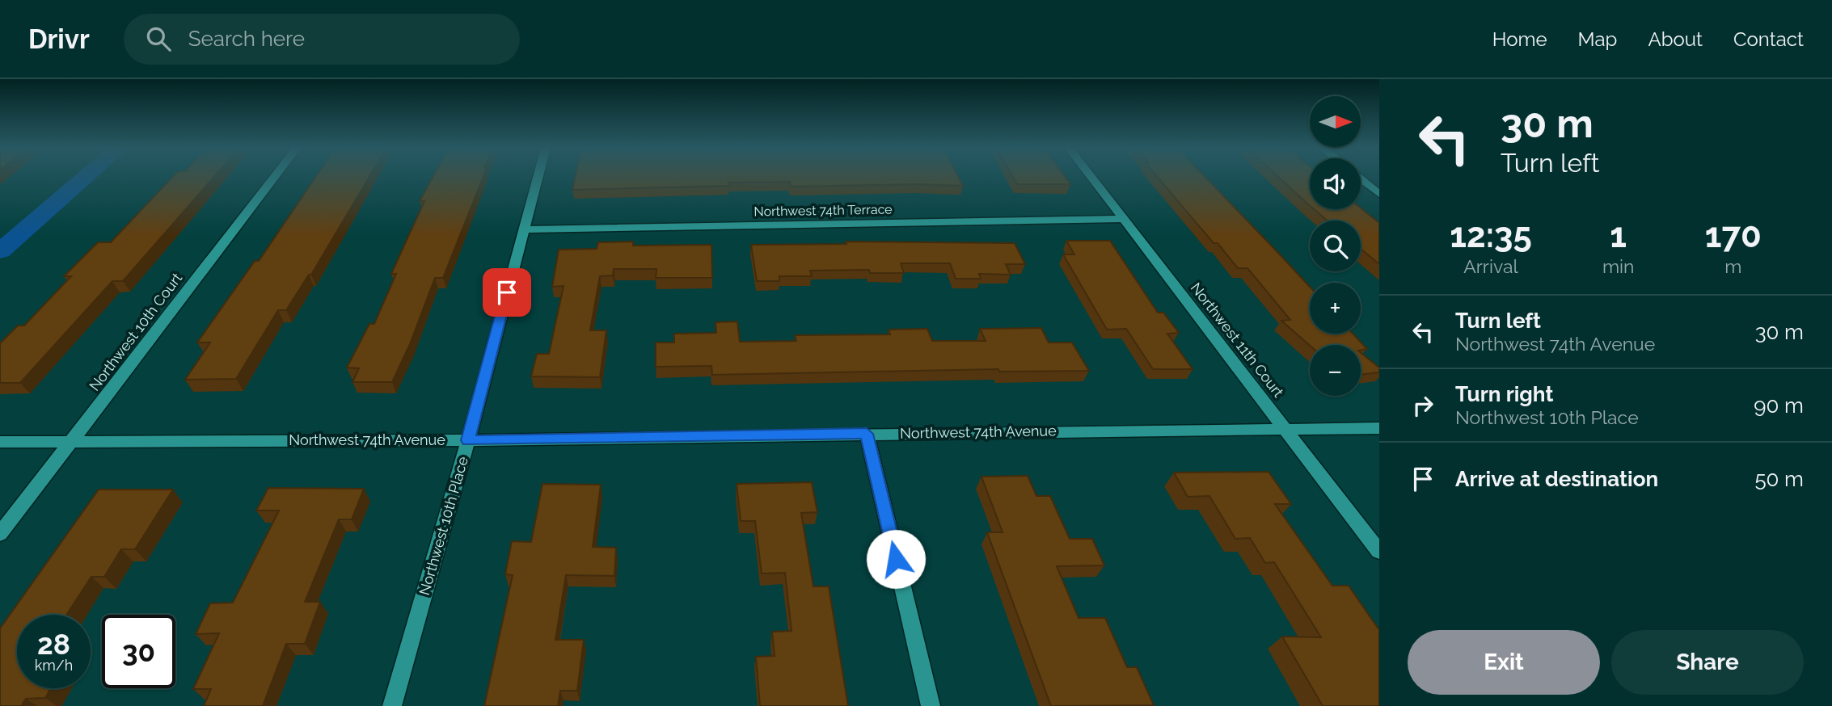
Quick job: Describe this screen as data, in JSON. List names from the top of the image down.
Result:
{
  "streets": {
    "street": [
      "Northwest 74th Terrace",
      "Northwest 10th Court",
      "Northwest 11th Court",
      "Northwest 74th Avenue",
      "Northwest 10th Place"
    ]
  },
  "crossings": [
    ["Northwest 74th Terrace", "Northwest 11th Court"],
    ["Northwest 74th Terrace", "Northwest 10th Place"],
    ["Northwest 10th Court", "Northwest 74th Avenue"],
    ["Northwest 11th Court", "Northwest 74th Avenue"],
    ["Northwest 74th Avenue", "Northwest 10th Place"]
  ],
  "north": "right",
  "page": {
    "header": "Drivr",
    "search": "Search here",
    "nav": [
      "Home",
      "Map",
      "About",
      "Contact"
    ],
    "turn": ["30 m", "Turn left"],
    "map_buttons": ["+", "−"],
    "eta": [
      "12:35",
      "Arrival",
      "1",
      "min",
      "170",
      "m"
    ],
    "list": [
      {
        "name": "Turn left",
        "note": "Northwest 74th Avenue",
        "value": "30 m"
      },
      {
        "name": "Turn right",
        "note": "Northwest 10th Place",
        "value": "90 m"
      },
      {
        "name": "Arrive at destination",
        "value": "50 m"
      }
    ],
    "speed": "28 km/h",
    "limit": "30",
    "buttons": ["Exit", "Share"]
  }
}
